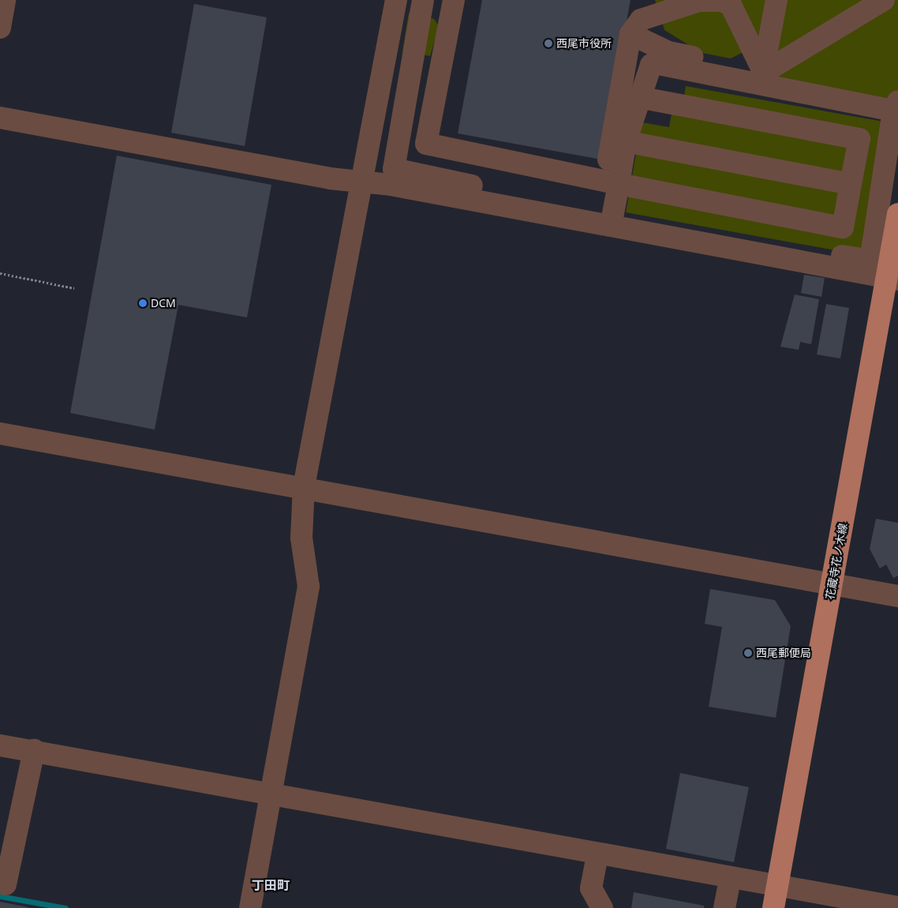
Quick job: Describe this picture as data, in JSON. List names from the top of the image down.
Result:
{
  "streets": {
    "main road": ["花蔵寺花ノ木線"]
  },
  "districts": ["丁田町"],
  "places": ["西尾市役所", "DCM", "西尾郵便局"]
}
